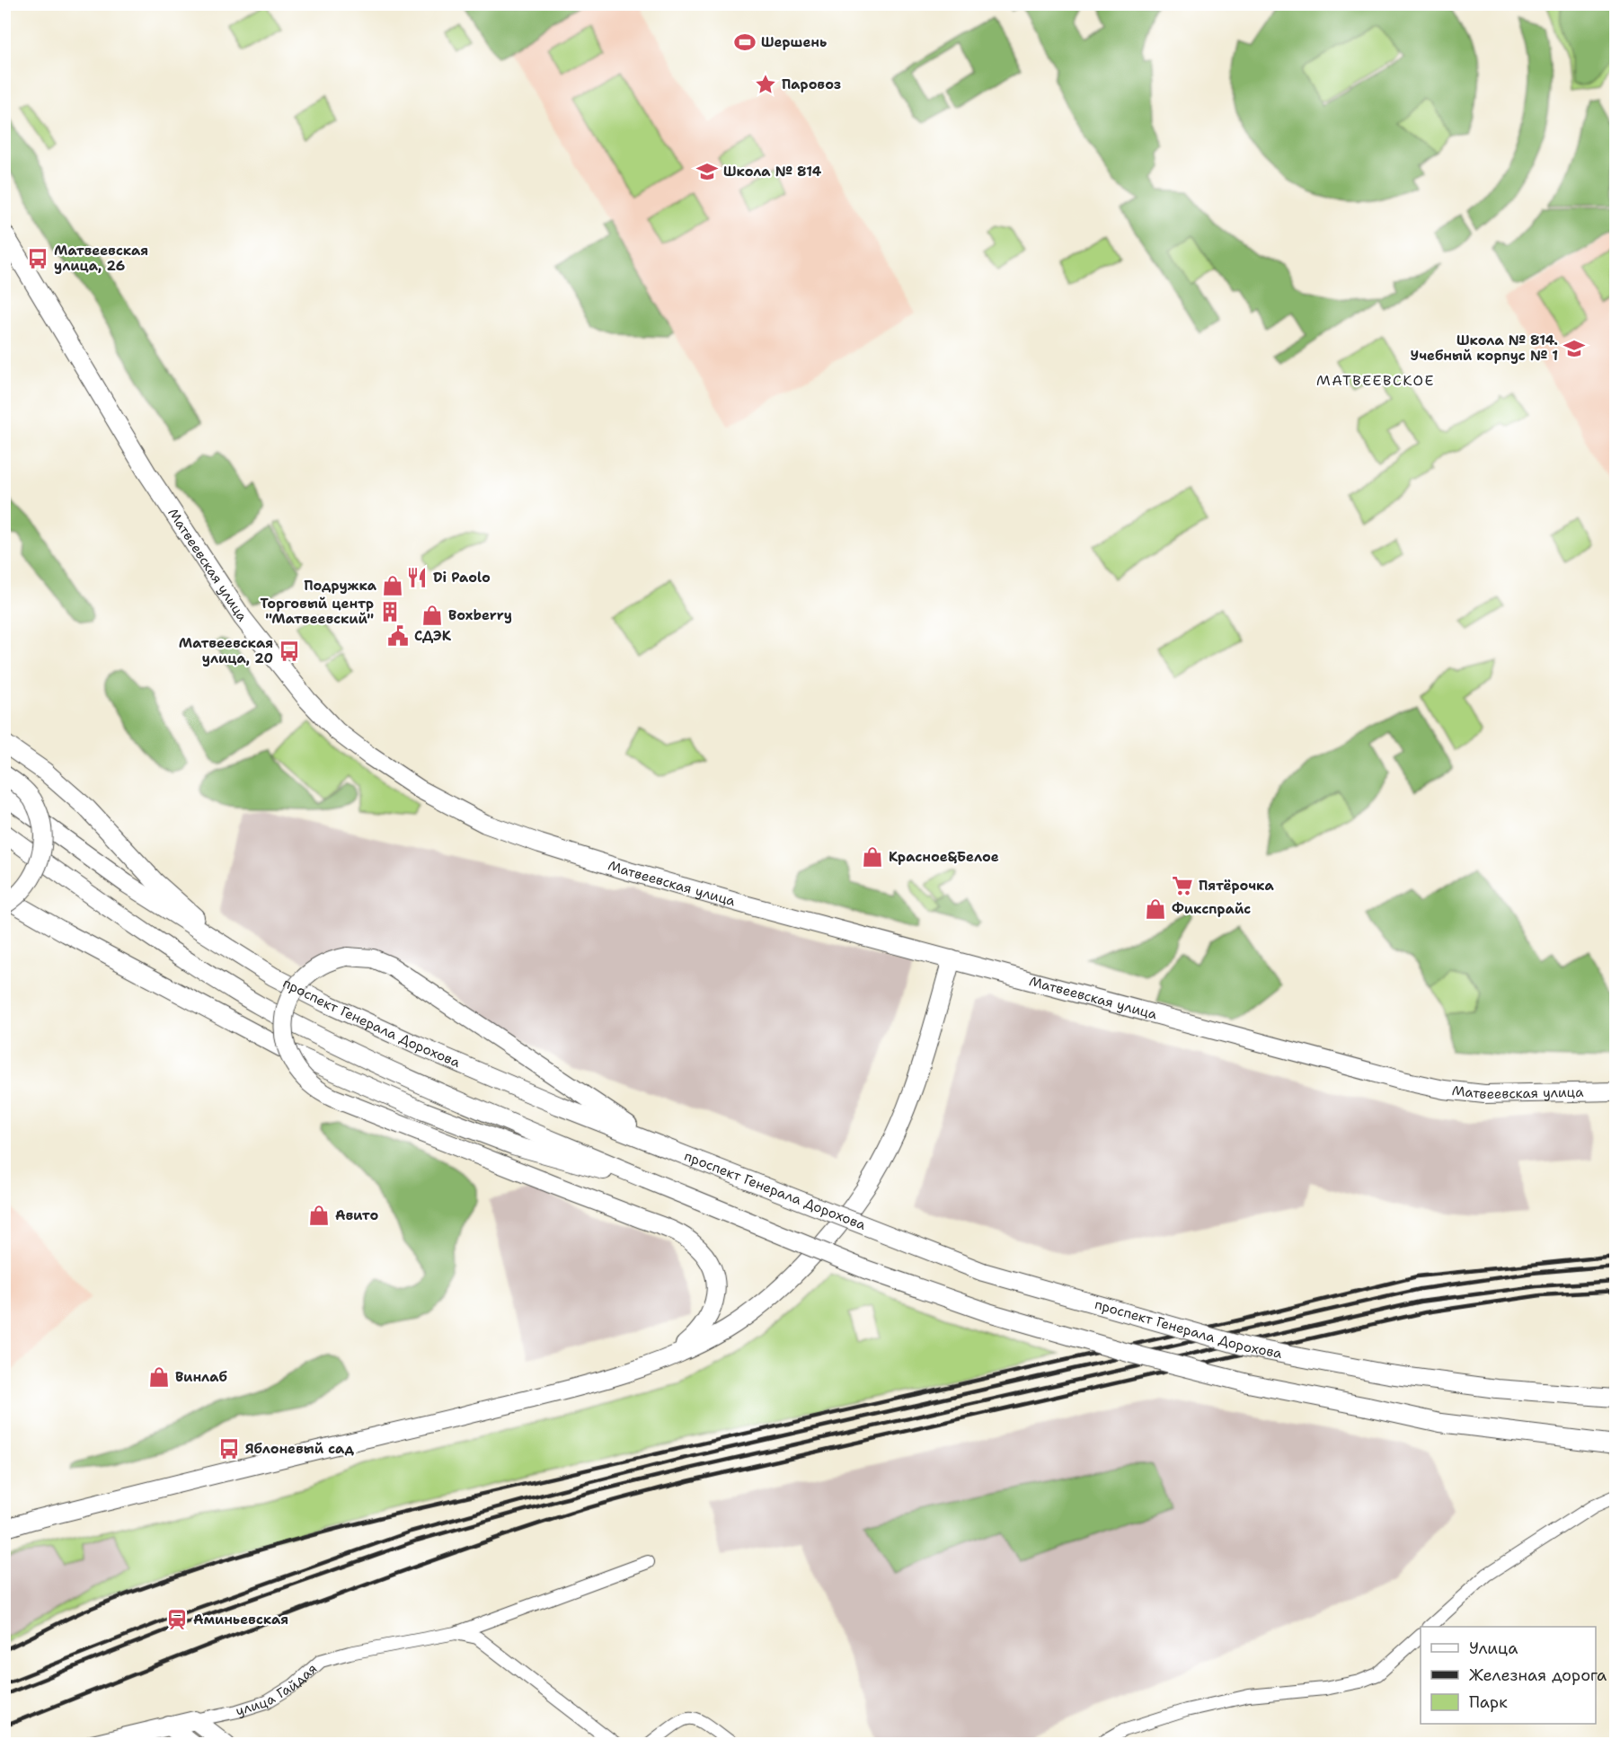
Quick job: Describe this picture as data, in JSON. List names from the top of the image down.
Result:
{
  "streets": {
    "main road": ["Матвеевская улица", "проспект Генерала Дорохова", "улица Гайдая"]
  },
  "districts": ["МАТВЕЕВСКОЕ"],
  "places": {
    "sports": ["Шершень"],
    "place": ["Паровоз"],
    "school or university": ["Школа № 814", "Школа № 814. Учебный корпус № 1"],
    "bus stop": ["Матвеевская улица, 26", "Матвеевская улица, 20", "Яблоневый сад"],
    "restaurant": ["Di Paolo"],
    "shop": [
      "Подружка",
      "Boxberry",
      "Красное&Белое",
      "Фикспрайс",
      "Авито",
      "Винлаб"
    ],
    "building": ["Торговый центр \"Матвеевский\""],
    "public building": ["СДЭК"],
    "supermarket": ["Пятёрочка"],
    "station": ["Аминьевская"]
  },
  "legend": ["Улица", "Железная дорога", "Парк"]
}
